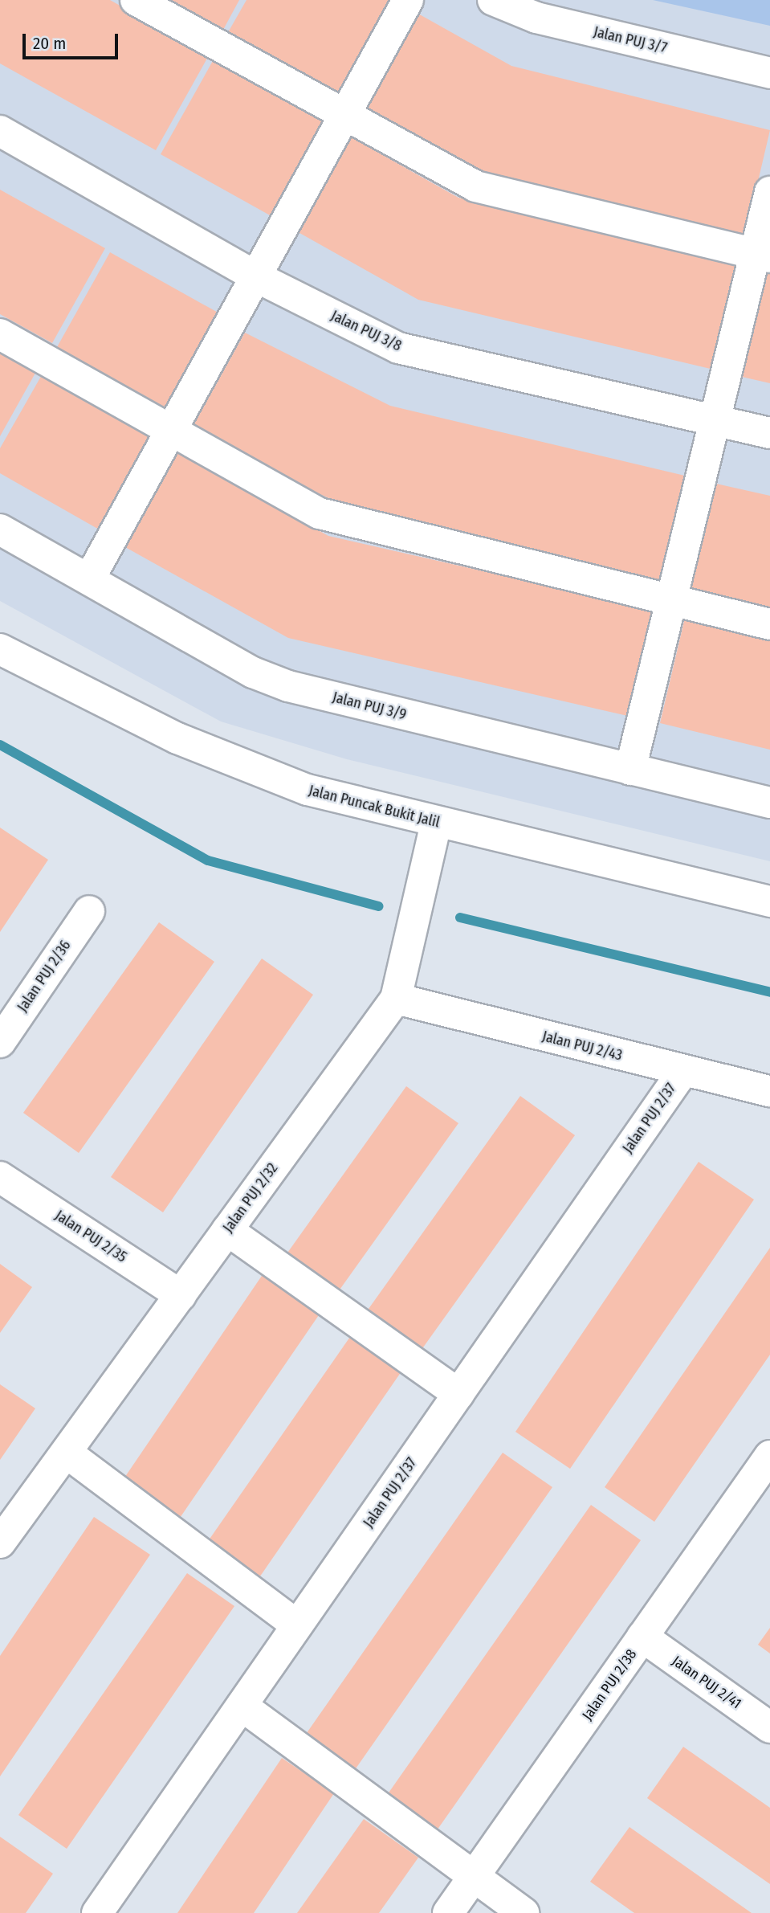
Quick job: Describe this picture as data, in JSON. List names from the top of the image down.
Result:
{
  "streets": {
    "street": [
      "Jalan PUJ 3/7",
      "Jalan PUJ 3/8",
      "Jalan PUJ 3/9",
      "Jalan Puncak Bukit Jalil",
      "Jalan PUJ 2/36",
      "Jalan PUJ 2/43",
      "Jalan PUJ 2/37",
      "Jalan PUJ 2/32",
      "Jalan PUJ 2/35",
      "Jalan PUJ 2/41",
      "Jalan PUJ 2/38"
    ]
  },
  "crossings": [
    ["Jalan Puncak Bukit Jalil", "Jalan PUJ 2/32"],
    ["Jalan PUJ 2/43", "Jalan PUJ 2/37"],
    ["Jalan PUJ 2/43", "Jalan PUJ 2/32"],
    ["Jalan PUJ 2/32", "Jalan PUJ 2/35"],
    ["Jalan PUJ 2/41", "Jalan PUJ 2/38"]
  ],
  "scale_bar": "20 m"
}
